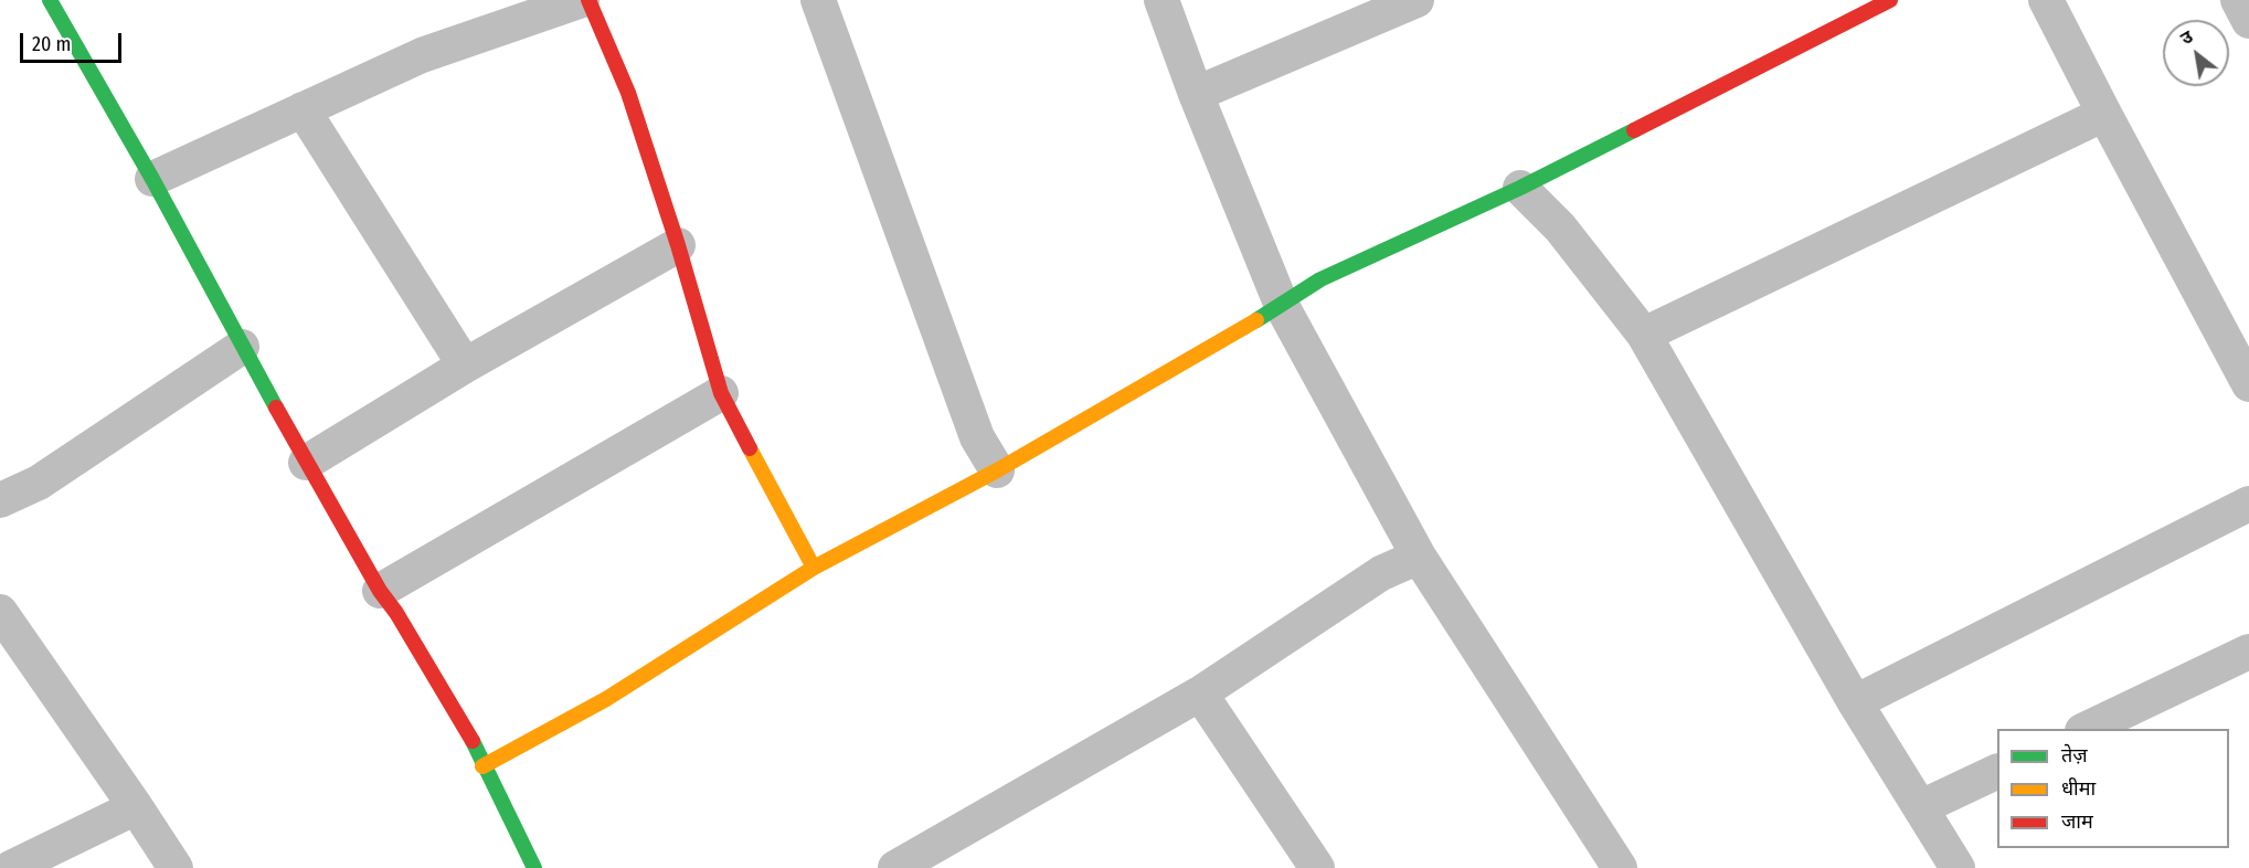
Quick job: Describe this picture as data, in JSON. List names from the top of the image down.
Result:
{
  "legend": ["तेज़", "धीमा", "जाम"],
  "scale_bar": "20 m",
  "north": "top left"
}
